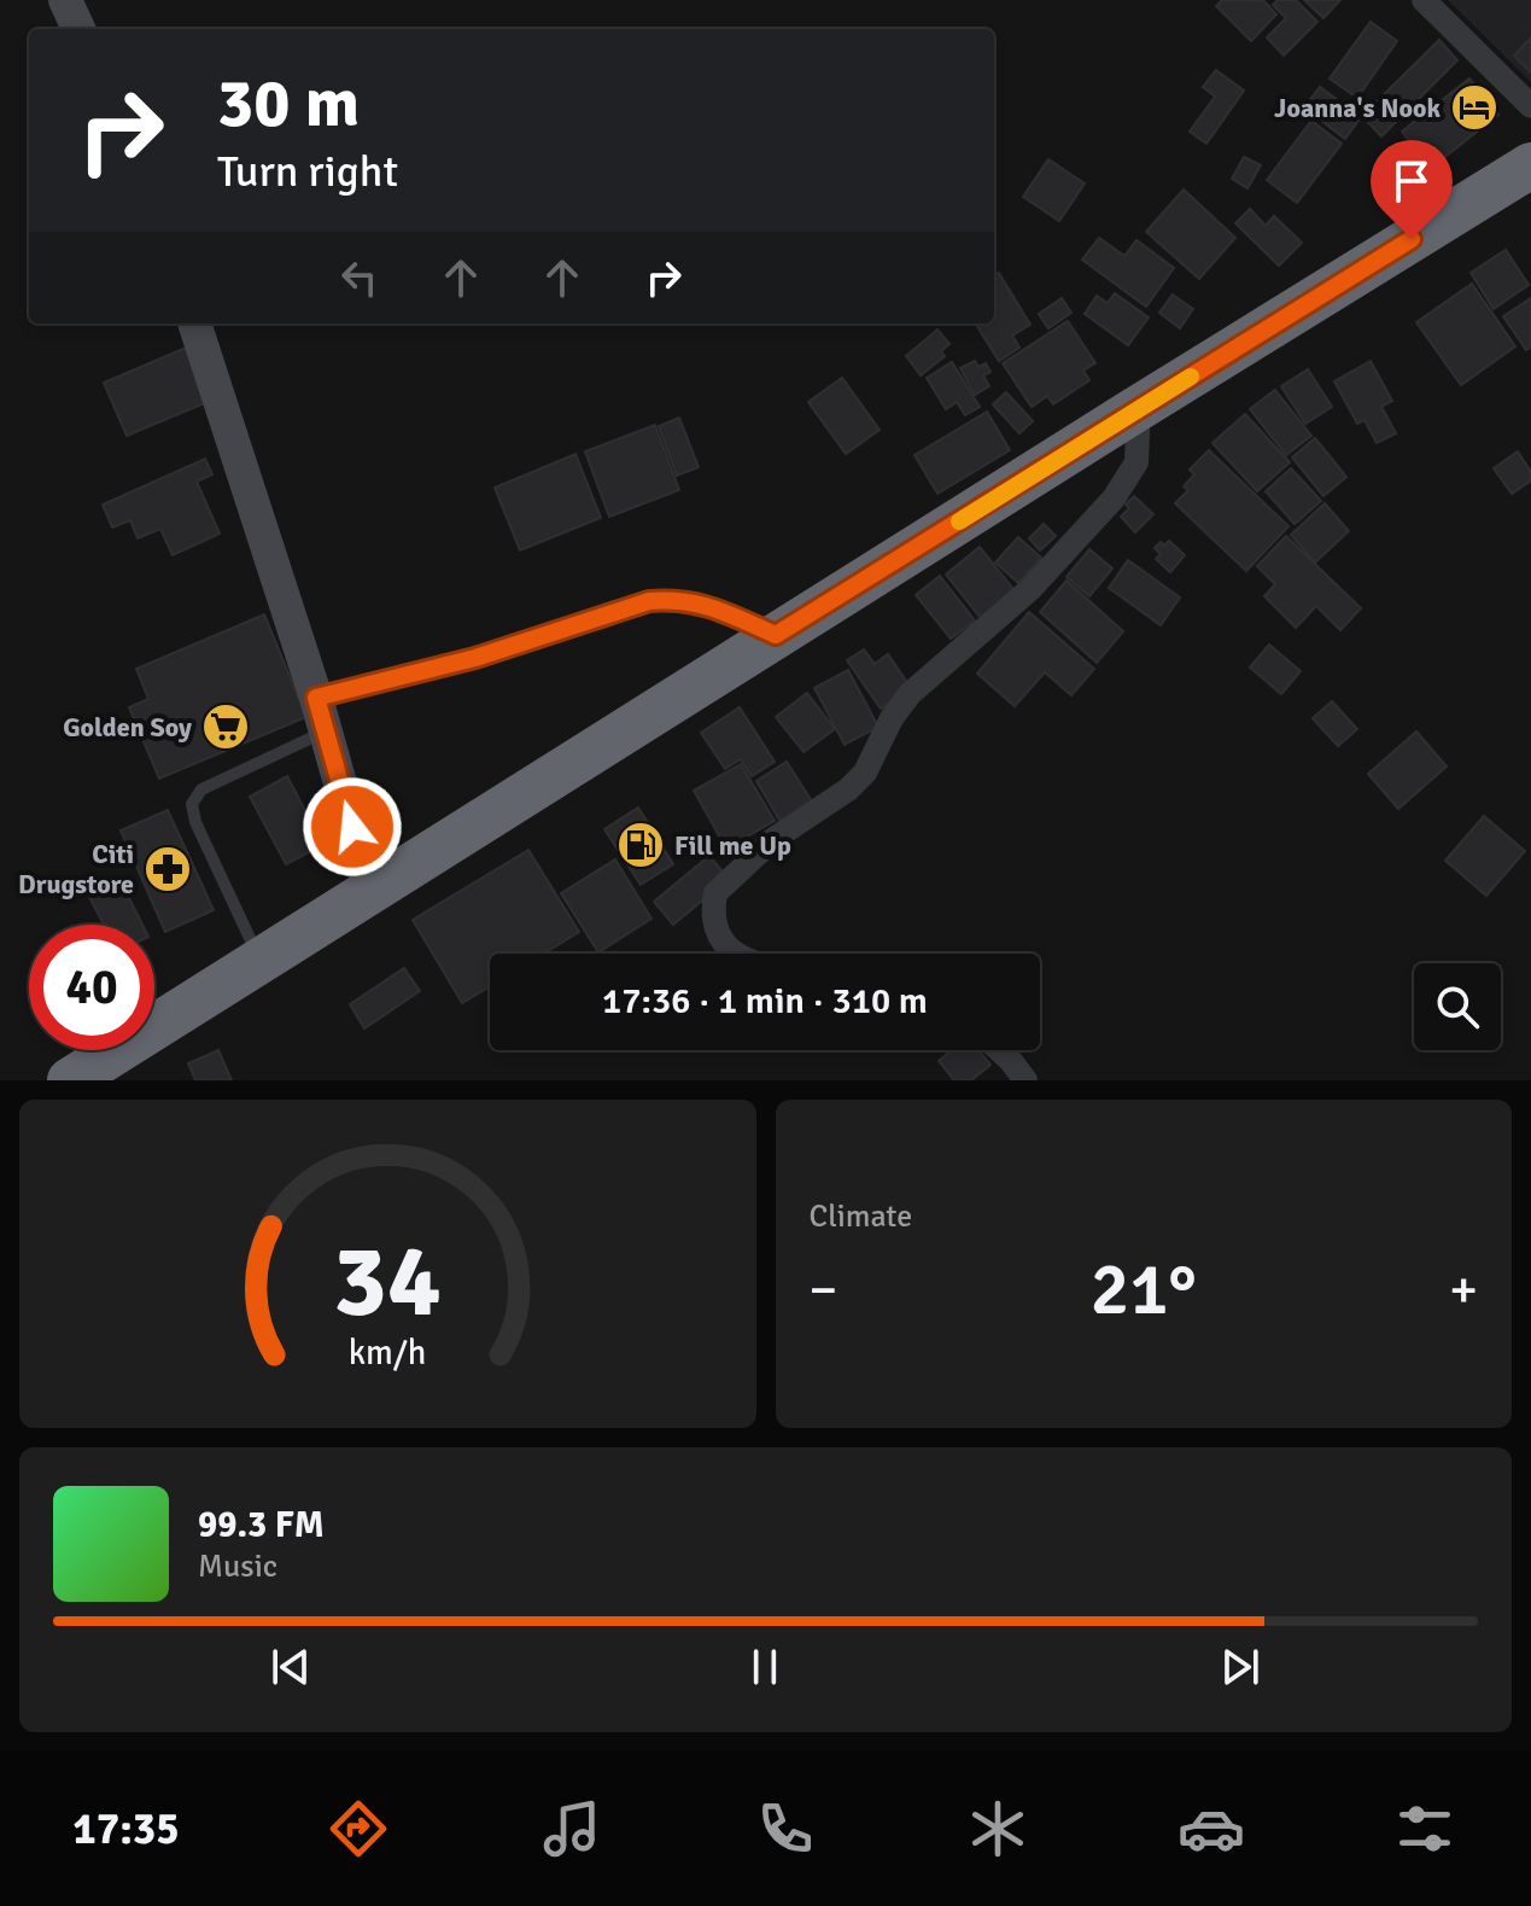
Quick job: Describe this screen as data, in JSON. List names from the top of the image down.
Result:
{
  "places": {
    "hotel": ["Joanna's Nook"],
    "supermarket": ["Golden Soy"],
    "fuel station": ["Fill me Up"],
    "pharmacy": ["Citi Drugstore"]
  },
  "page": {
    "turn": ["30 m", "Turn right"],
    "limit": "40",
    "trip": "17:36 · 1 min · 310 m",
    "tile": "Climate",
    "heat": ["−", "21°", "+"],
    "song": ["99.3 FM", "Music"],
    "tabs": "17:35",
    "gauge": ["34", "km/h"]
  }
}
